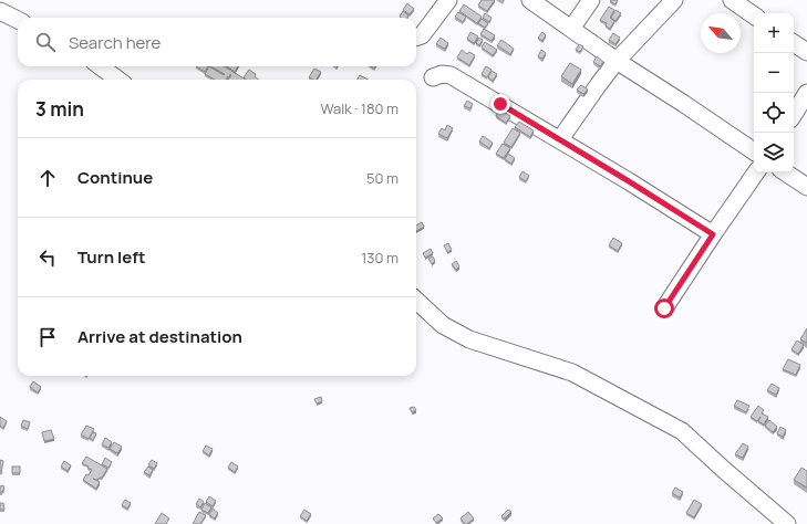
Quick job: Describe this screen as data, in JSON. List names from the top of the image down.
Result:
{
  "north": "top left",
  "page": {
    "map_buttons": ["+", "−"],
    "search": "Search here",
    "heading": ["3 min", "Walk · 180 m"],
    "list": [
      ["Continue", "50 m"],
      ["Turn left", "130 m"],
      "Arrive at destination"
    ]
  }
}
